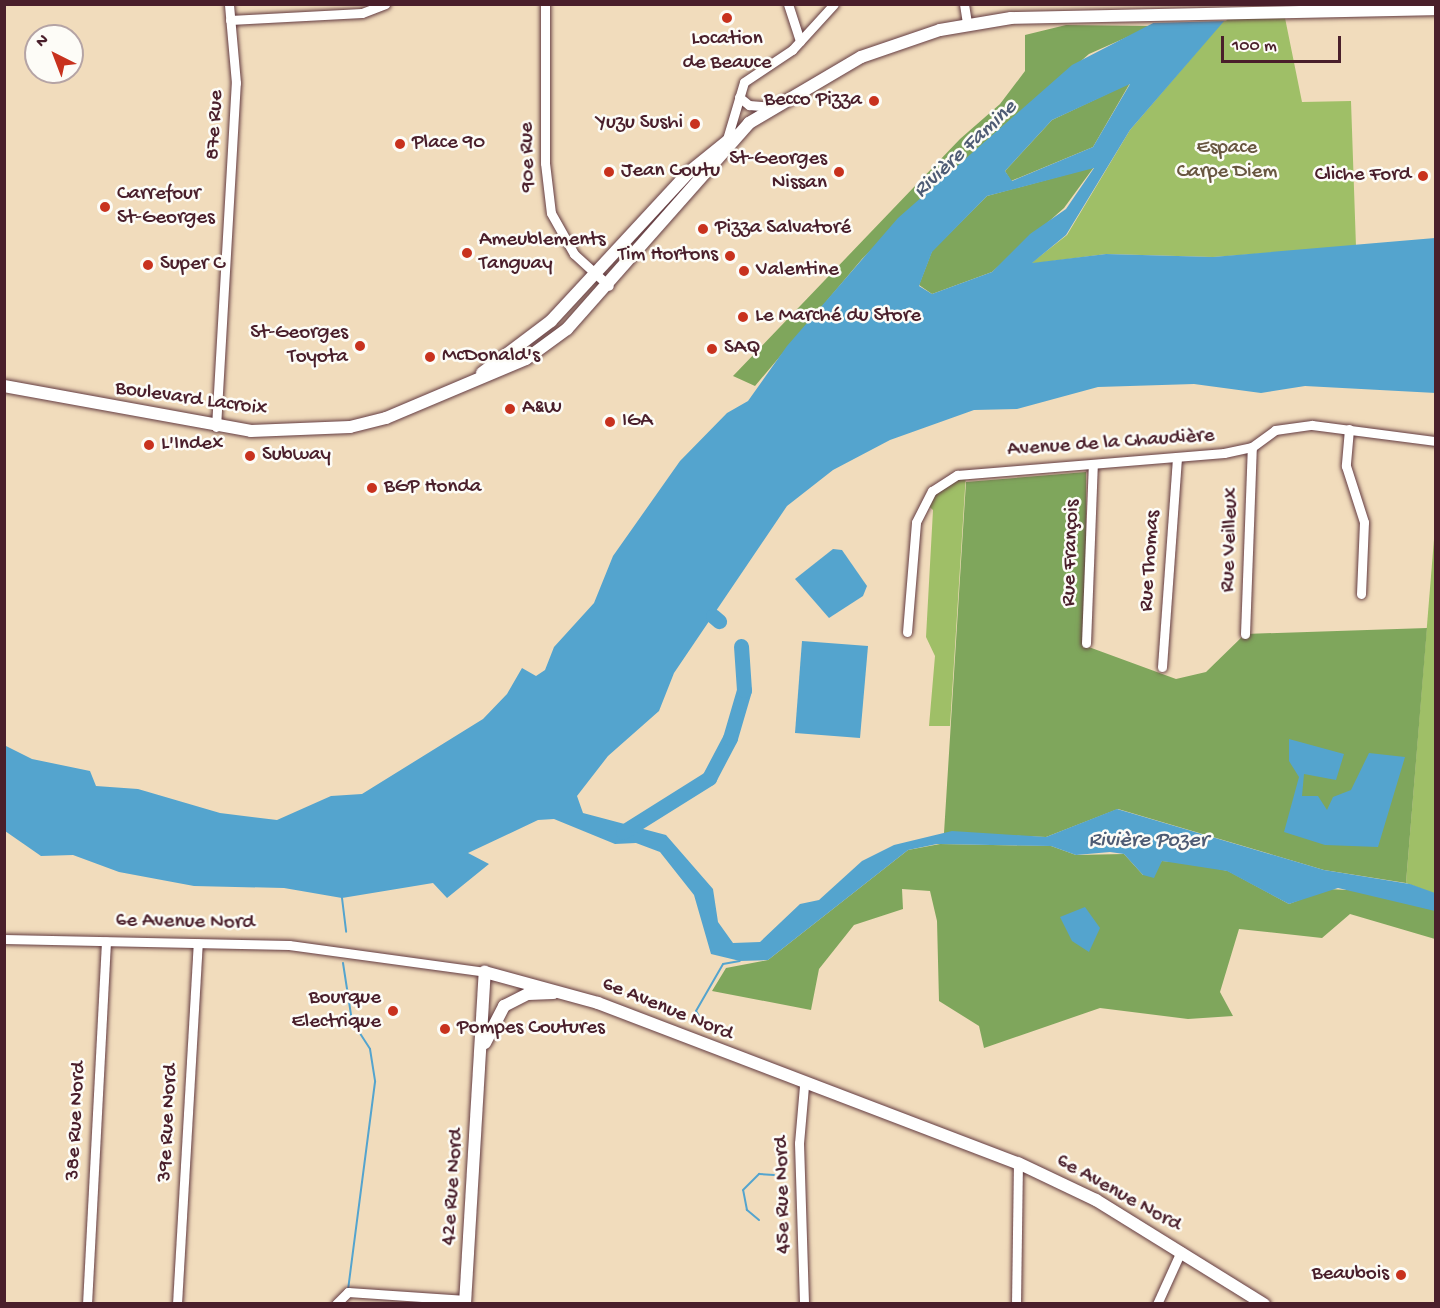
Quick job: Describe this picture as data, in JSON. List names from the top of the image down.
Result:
{
  "streets": {
    "main road": ["Boulevard Lacroix", "6e Avenue Nord", "42e Rue Nord"],
    "street": [
      "87e Rue",
      "90e Rue",
      "Avenue de la Chaudière",
      "Rue Veilleux",
      "Rue François",
      "Rue Thomas",
      "38e Rue Nord",
      "39e Rue Nord",
      "45e Rue Nord"
    ]
  },
  "crossings": [
    ["87e Rue", "Boulevard Lacroix"],
    ["90e Rue", "Boulevard Lacroix"],
    ["Avenue de la Chaudière", "Rue Veilleux"],
    ["Avenue de la Chaudière", "Rue François"],
    ["Avenue de la Chaudière", "Rue Thomas"],
    ["6e Avenue Nord", "38e Rue Nord"],
    ["6e Avenue Nord", "39e Rue Nord"],
    ["6e Avenue Nord", "42e Rue Nord"],
    ["6e Avenue Nord", "45e Rue Nord"]
  ],
  "water": ["Rivière Famine", "Rivière Pozer"],
  "parks": ["Espace Carpe Diem"],
  "places": [
    "Location de Beauce",
    "Becco Pizza",
    "Yuzu Sushi",
    "Place 90",
    "Jean Coutu",
    "St-Georges Nissan",
    "Cliche Ford",
    "Carrefour St-Georges",
    "Pizza Salvatoré",
    "Ameublements Tanguay",
    "Tim Hortons",
    "Super C",
    "Valentine",
    "Le Marché du Store",
    "St-Georges Toyota",
    "SAQ",
    "McDonald's",
    "A&W",
    "IGA",
    "L'Index",
    "Subway",
    "BGP Honda",
    "Bourque Electrique",
    "Pompes Coutures",
    "Beaubois"
  ],
  "scale_bar": "100 m",
  "north": "top left"
}
